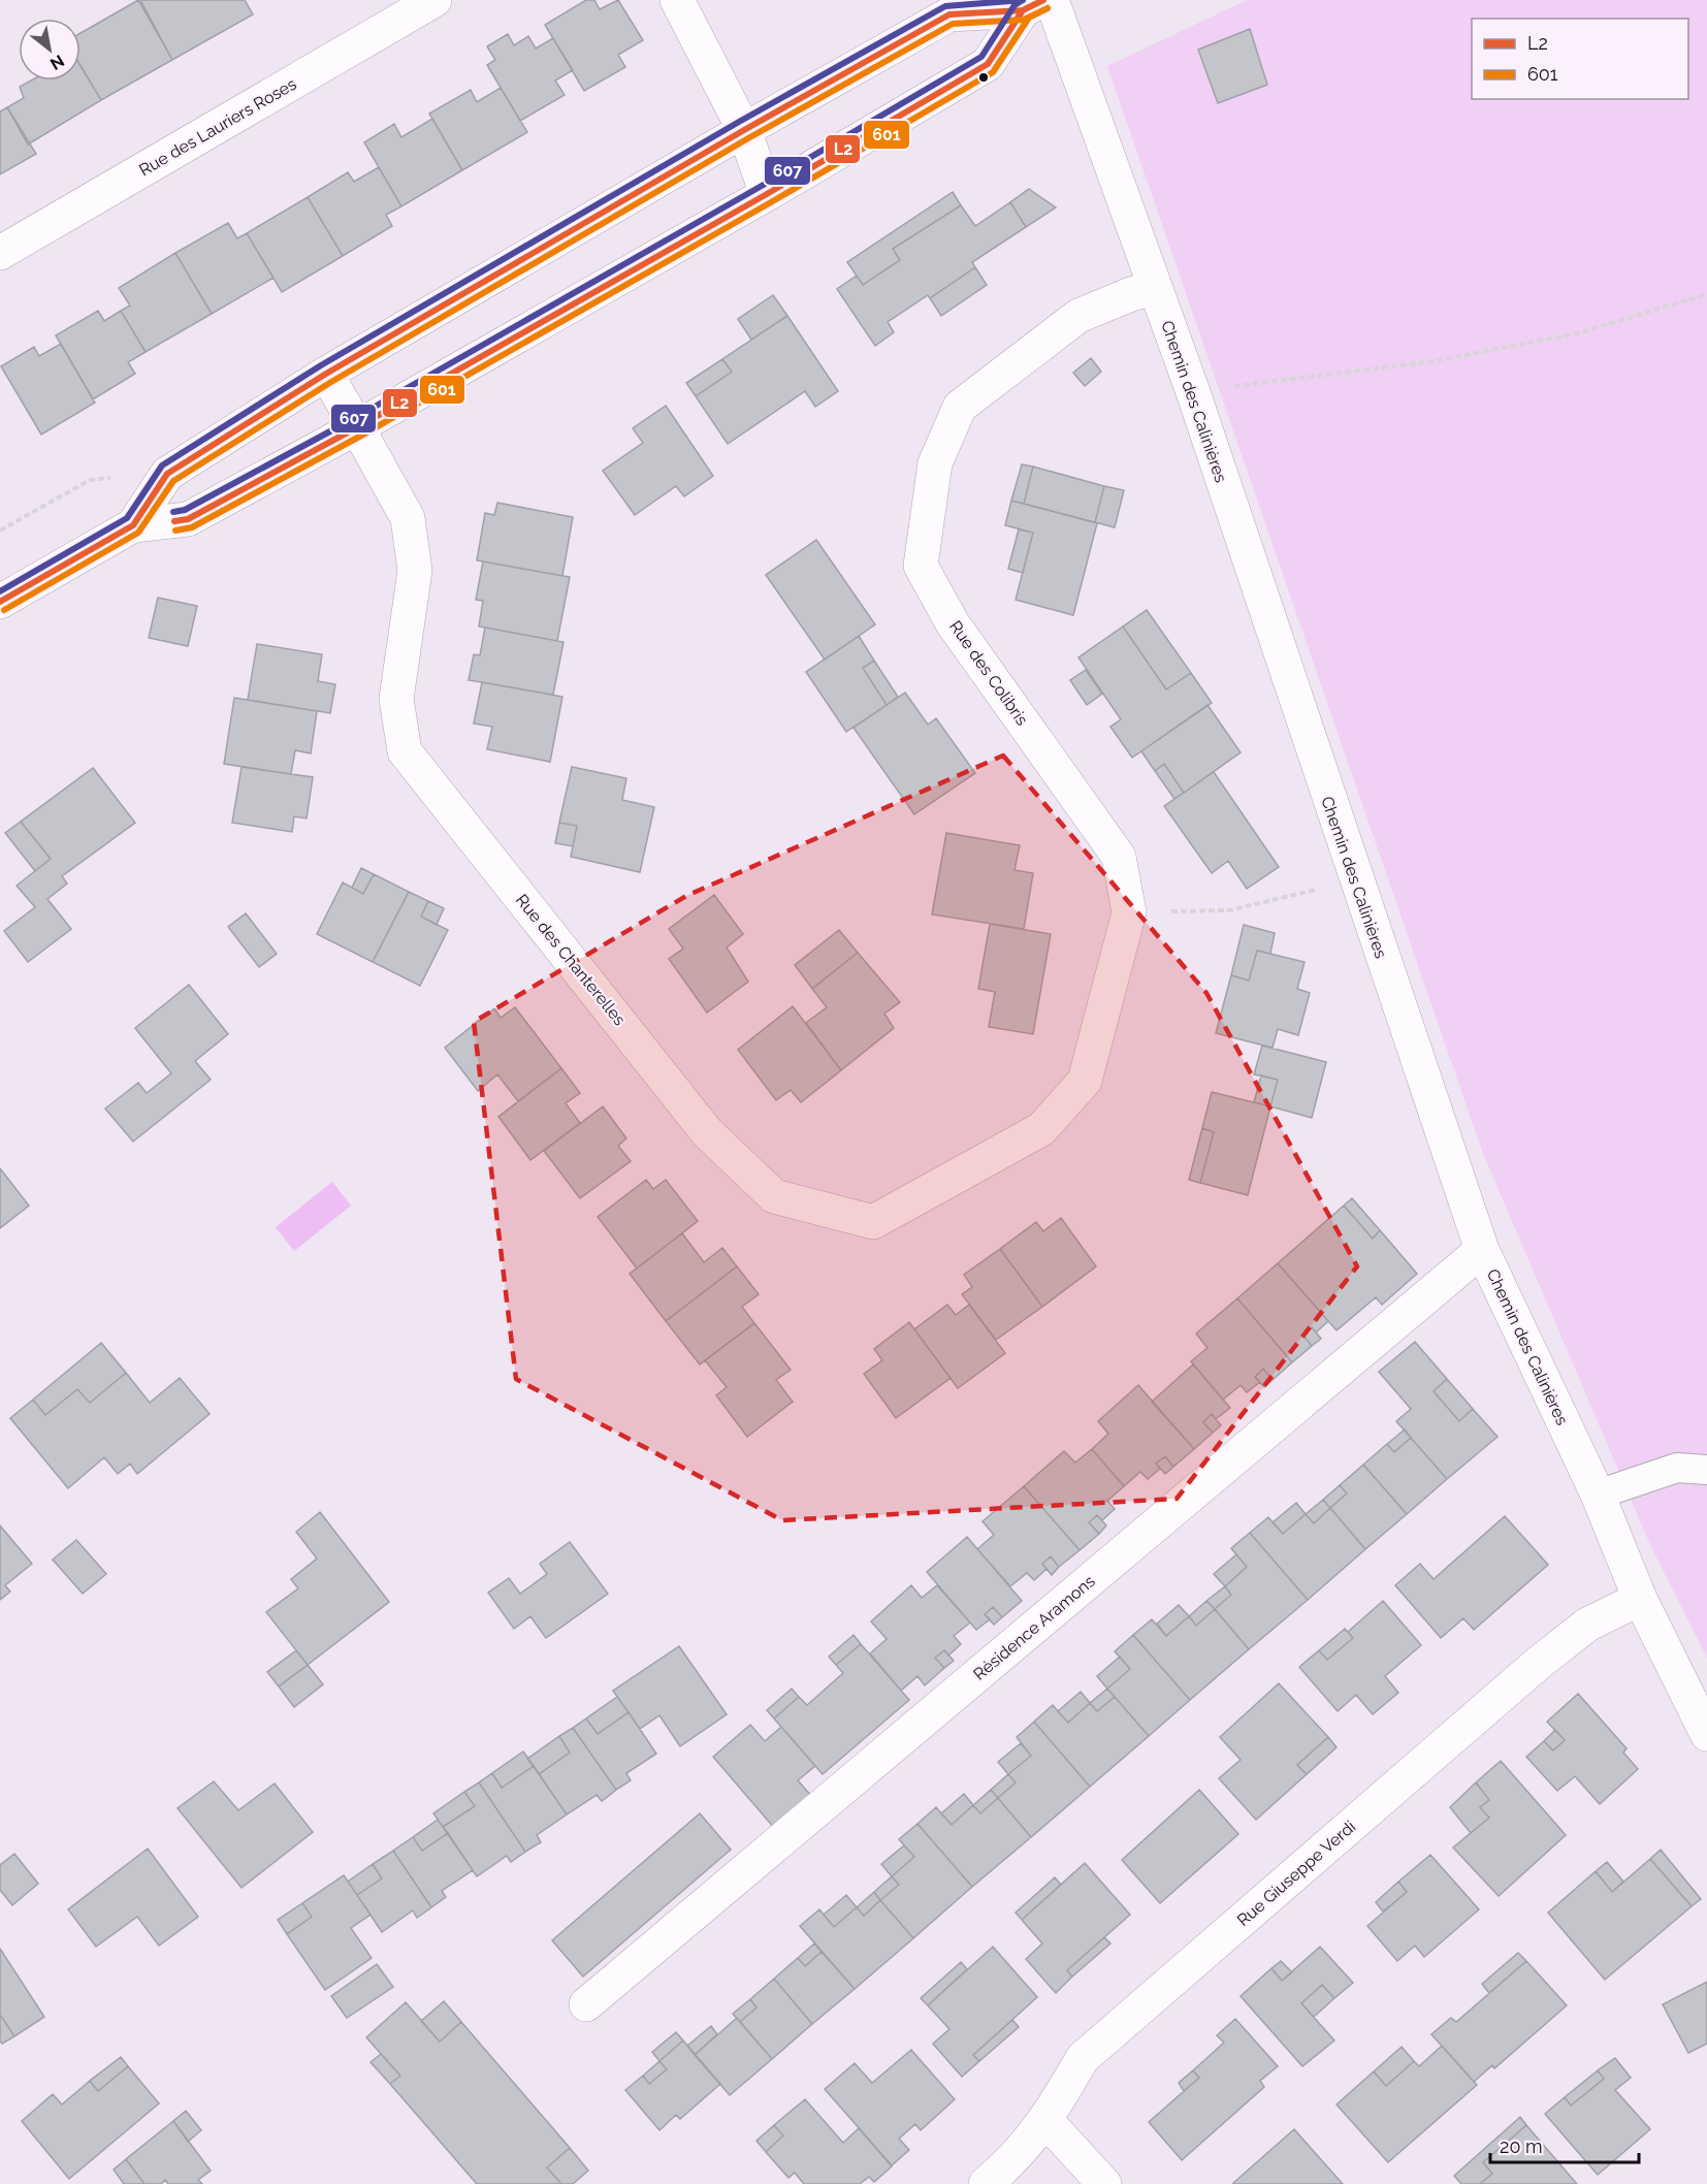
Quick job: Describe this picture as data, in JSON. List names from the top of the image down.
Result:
{
  "streets": {
    "street": [
      "Rue des Lauriers Roses",
      "Chemin des Calinières",
      "Rue des Colibris",
      "Rue des Chanterelles",
      "Résidence Aramons",
      "Rue Giuseppe Verdi"
    ]
  },
  "crossings": [
    ["Chemin des Calinières", "Rue des Colibris"],
    ["Chemin des Calinières", "Résidence Aramons"],
    ["Chemin des Calinières", "Rue Giuseppe Verdi"],
    ["Rue des Colibris", "Rue des Chanterelles"]
  ],
  "lines": ["transit line L2", "transit line 607", "transit line 601"],
  "legend": ["L2", "601"],
  "scale_bar": "20 m",
  "north": "bottom right"
}
